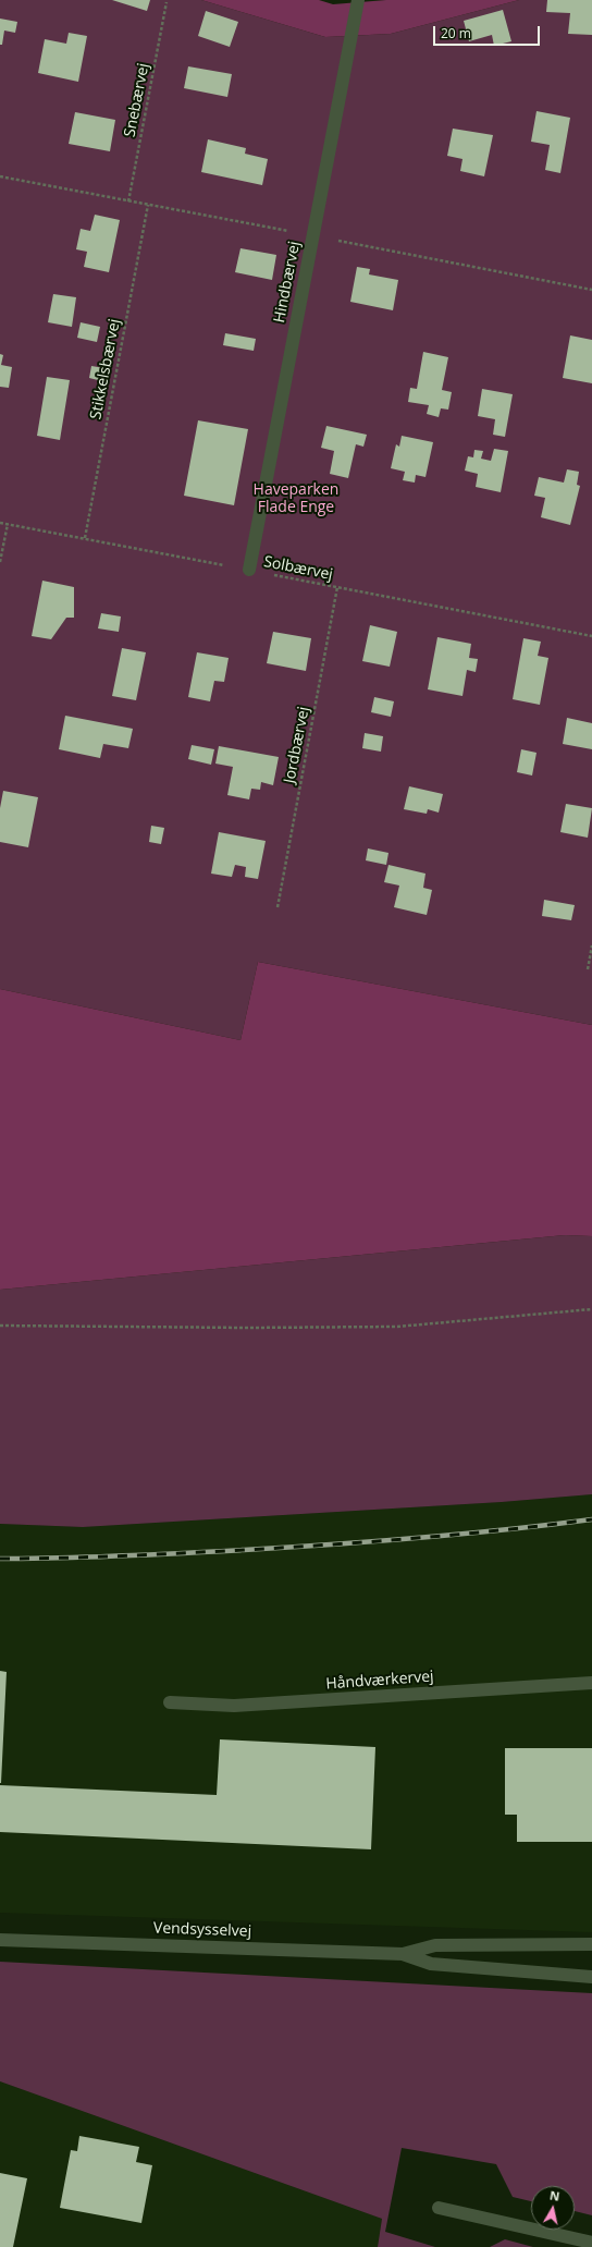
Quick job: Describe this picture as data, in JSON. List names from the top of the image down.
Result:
{
  "streets": {
    "street": ["Hindbærvej", "Håndværkervej", "Vendsysselvej"],
    "path": [
      "Snebærvej",
      "Stikkelsbærvej",
      "Solbærvej",
      "Jordbærvej"
    ]
  },
  "crossings": [
    ["Hindbærvej", "Solbærvej"],
    ["Stikkelsbærvej", "Solbærvej"],
    ["Solbærvej", "Jordbærvej"]
  ],
  "parks": ["Haveparken Flade Enge"],
  "scale_bar": "20 m",
  "north": "top"
}
